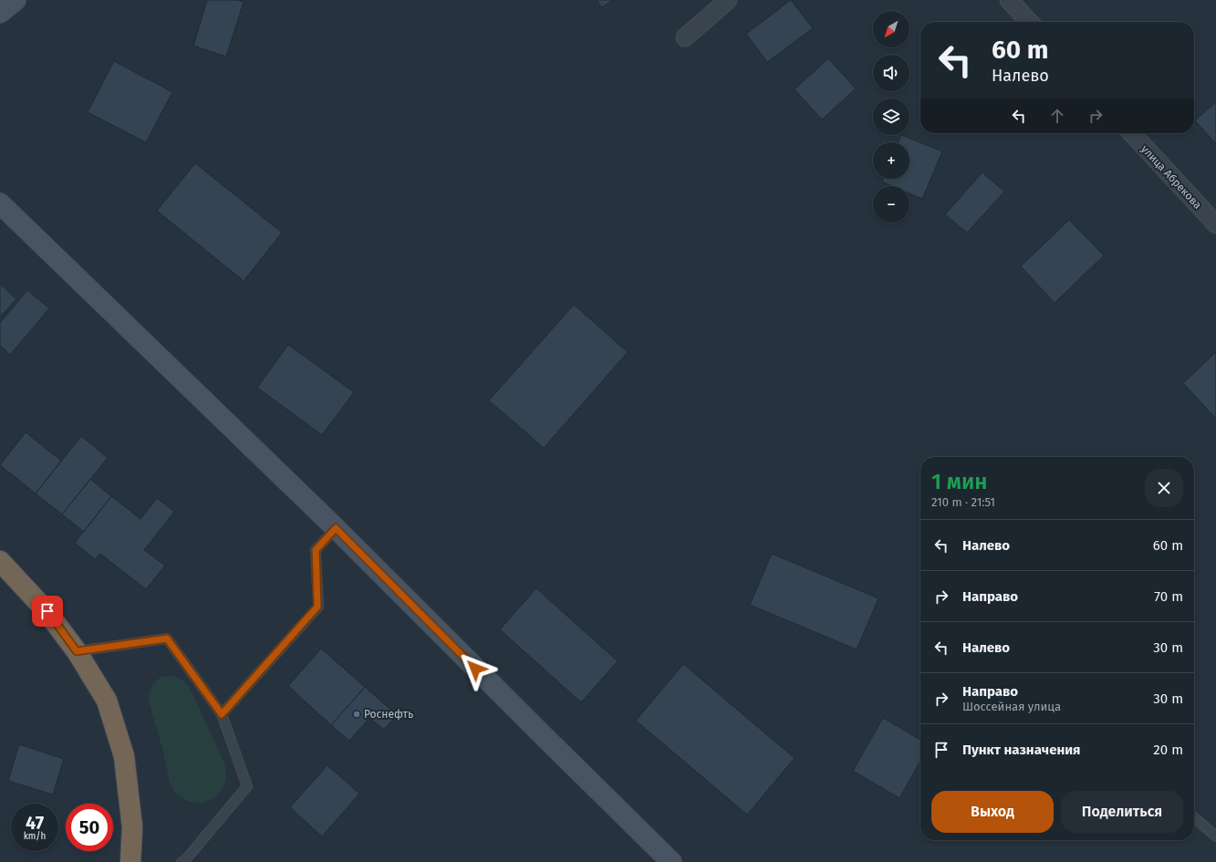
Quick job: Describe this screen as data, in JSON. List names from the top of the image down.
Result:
{
  "streets": {
    "street": ["улица Абрекова"]
  },
  "places": ["Роснефть"],
  "north": "bottom left",
  "page": {
    "map_buttons": ["+", "−"],
    "turn": ["60 m", "Налево"],
    "heading": ["1 мин", "210 m · 21:51"],
    "list": [
      {
        "name": "Налево",
        "value": "60 m"
      },
      {
        "name": "Направо",
        "value": "70 m"
      },
      {
        "name": "Налево",
        "value": "30 m"
      },
      {
        "name": "Направо",
        "note": "Шоссейная улица",
        "value": "30 m"
      },
      {
        "name": "Пункт назначения",
        "value": "20 m"
      }
    ],
    "buttons": ["Выход", "Поделиться"],
    "speed": "47 km/h",
    "limit": "50"
  }
}
